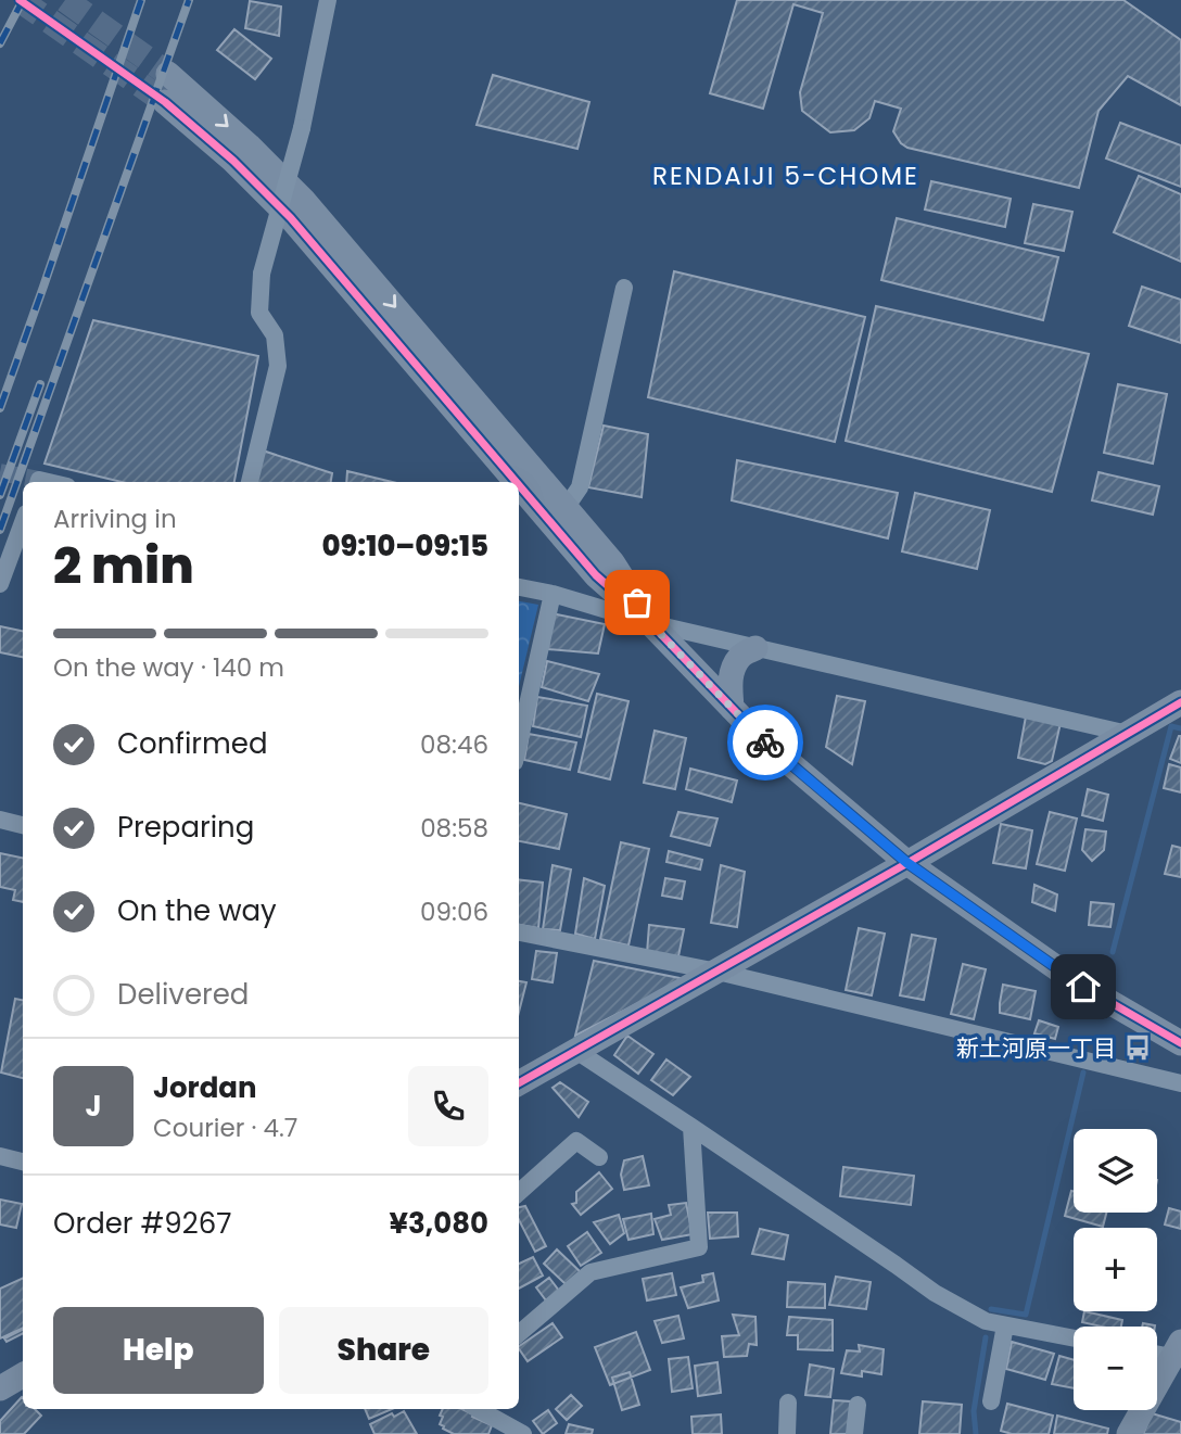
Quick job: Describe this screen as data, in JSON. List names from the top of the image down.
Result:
{
  "districts": ["RENDAIJI 5-CHOME"],
  "places": {
    "bus stop": ["新土河原一丁目"]
  },
  "page": {
    "heading": ["2 min", "Arriving in", "09:10–09:15"],
    "panel": [
      "Jordan",
      "Courier · 4.7",
      "Order #9267",
      "¥3,080"
    ],
    "bar": "On the way · 140 m",
    "list": [
      ["Confirmed", "08:46"],
      ["Preparing", "08:58"],
      ["On the way", "09:06"],
      "Delivered"
    ],
    "round": "J",
    "map_buttons": ["+", "−"],
    "buttons": ["Help", "Share"]
  }
}
